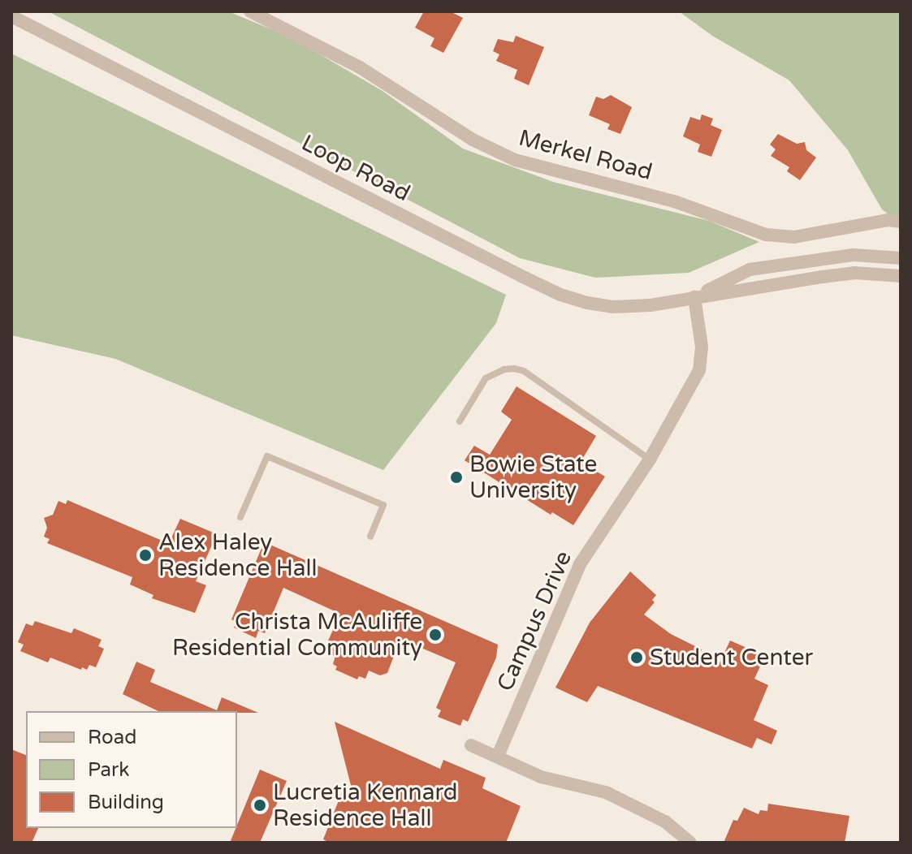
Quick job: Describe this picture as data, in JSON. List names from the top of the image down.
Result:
{
  "streets": {
    "street": ["Merkel Road", "Loop Road", "Campus Drive"]
  },
  "crossings": [
    ["Loop Road", "Campus Drive"]
  ],
  "places": [
    "Bowie State University",
    "Alex Haley Residence Hall",
    "Christa McAuliffe Residential Community",
    "Student Center",
    "Lucretia Kennard Residence Hall"
  ],
  "legend": ["Road", "Park", "Building"]
}
